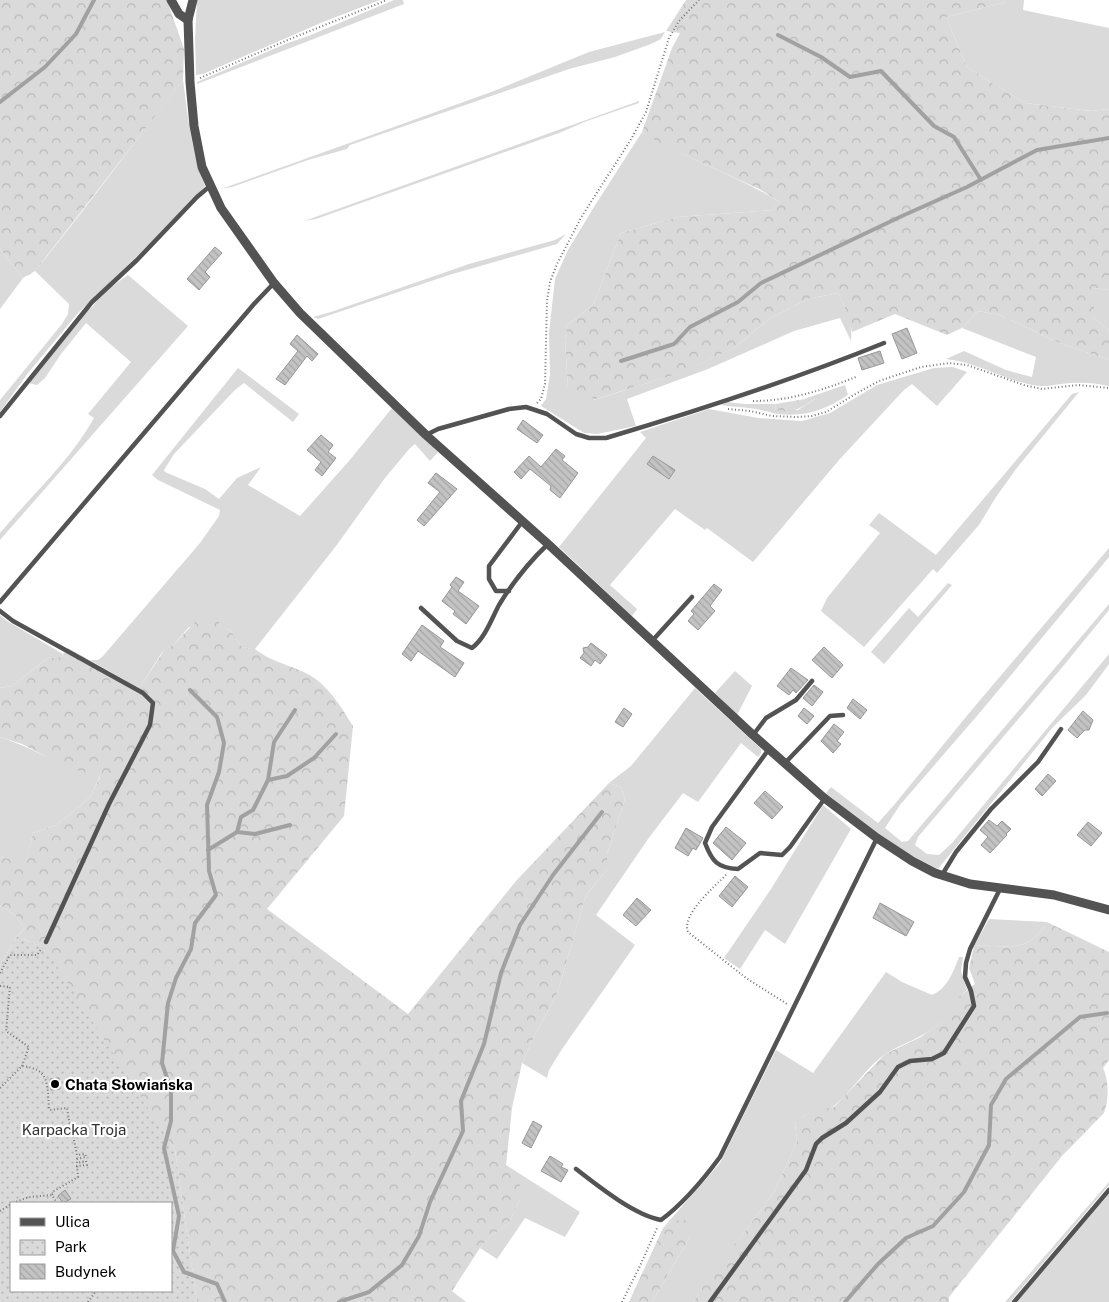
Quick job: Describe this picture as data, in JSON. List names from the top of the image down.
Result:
{
  "parks": ["Karpacka Troja"],
  "places": ["Chata Słowiańska"],
  "legend": ["Ulica", "Park", "Budynek"]
}
